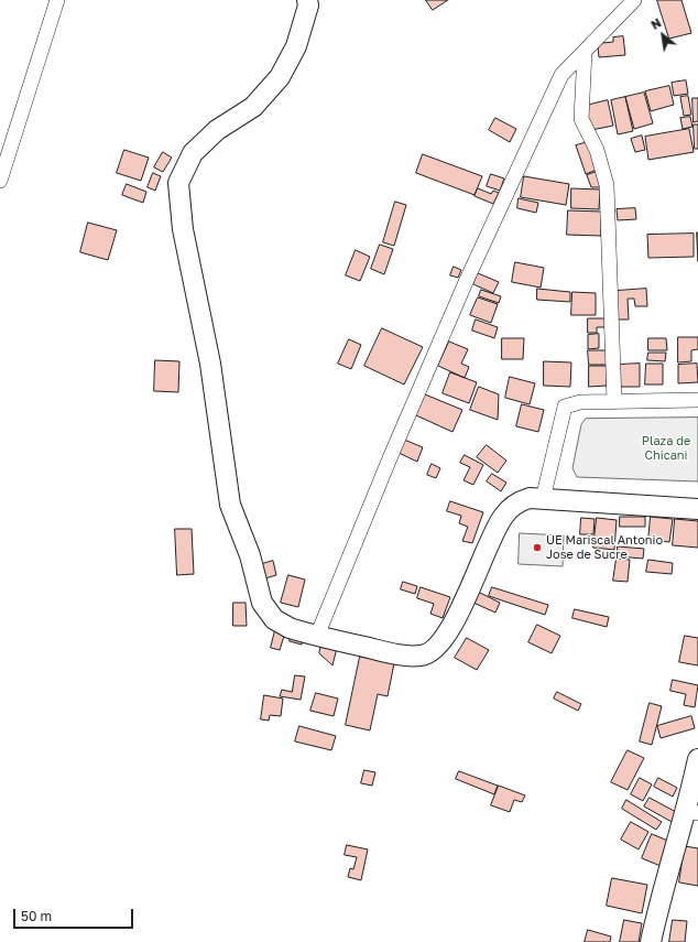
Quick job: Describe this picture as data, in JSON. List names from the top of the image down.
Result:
{
  "parks": ["Plaza de Chicani"],
  "places": ["UE Mariscal Antonio Jose de Sucre"],
  "scale_bar": "50 m",
  "north": "top left"
}
